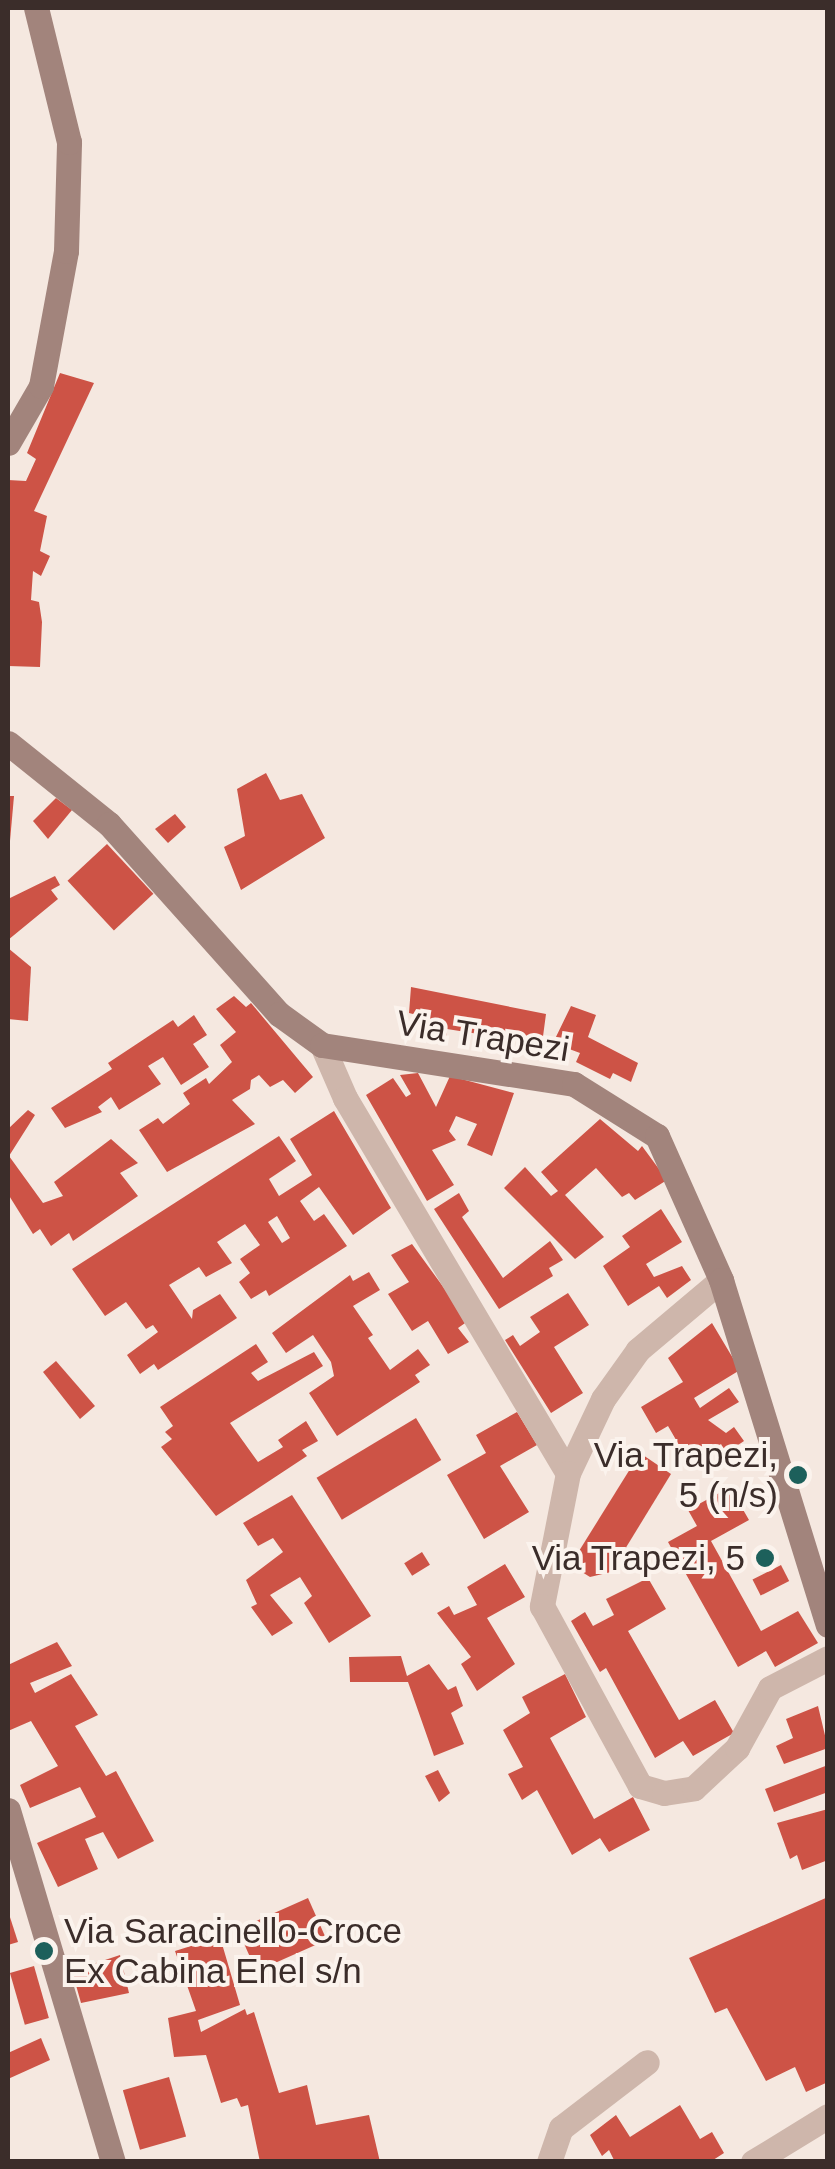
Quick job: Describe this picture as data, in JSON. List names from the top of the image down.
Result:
{
  "streets": {
    "street": ["Via Trapezi"]
  },
  "places": ["Via Trapezi, 5 (n/s)", "Via Trapezi, 5", "Via Saracinello-Croce Ex Cabina Enel s/n"]
}
